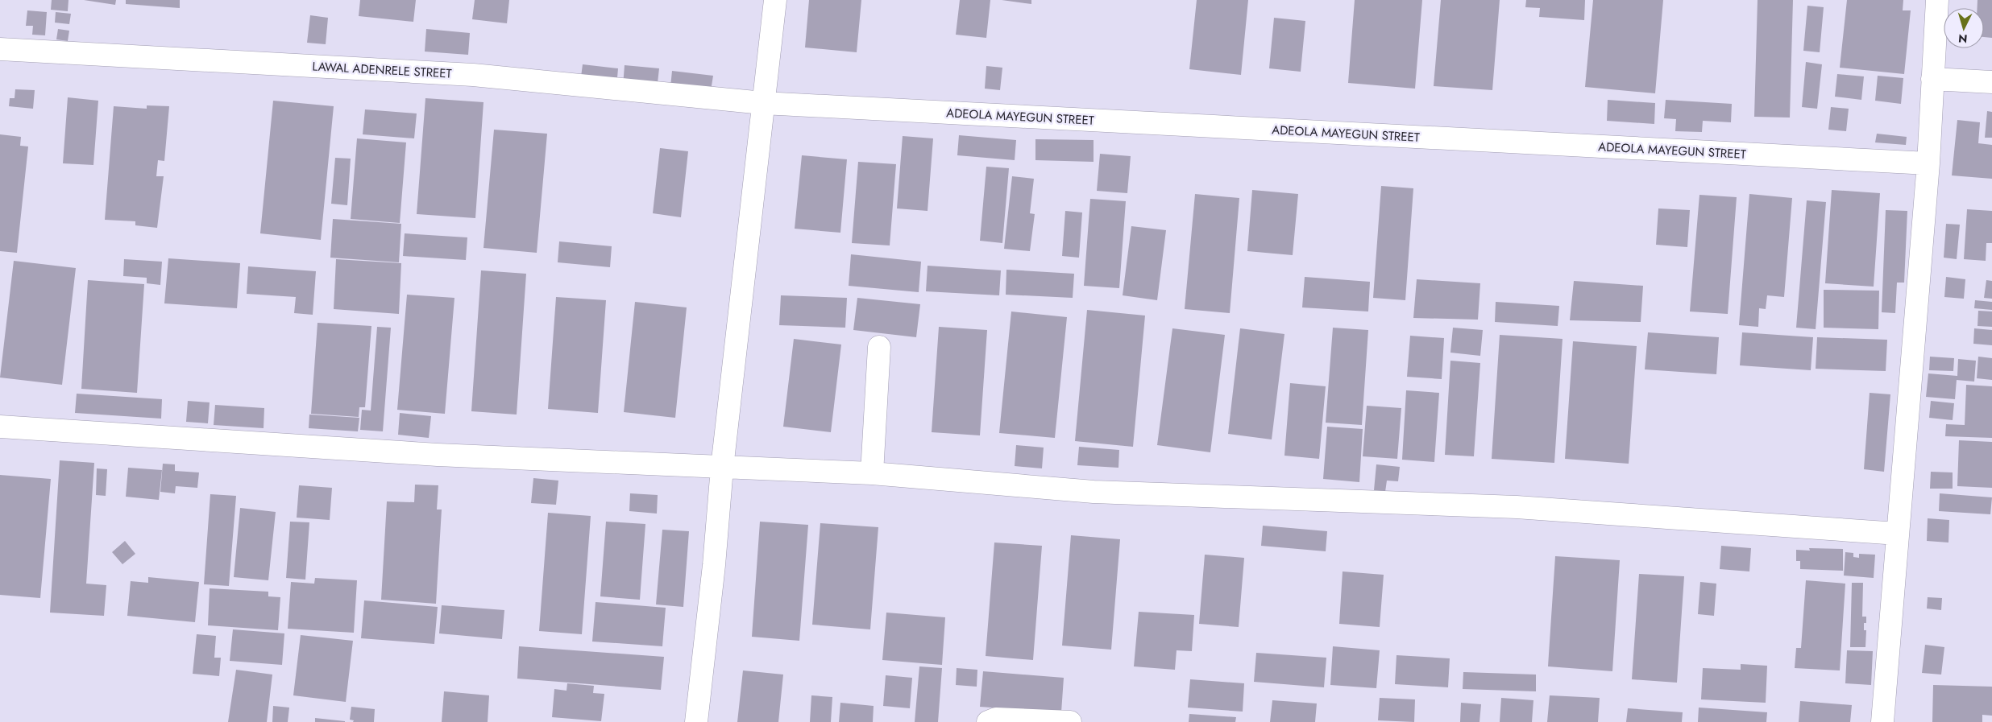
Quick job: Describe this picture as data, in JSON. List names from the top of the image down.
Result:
{
  "streets": {
    "street": ["LAWAL ADENRELE STREET", "ADEOLA MAYEGUN STREET"]
  },
  "crossings": [
    ["LAWAL ADENRELE STREET", "ADEOLA MAYEGUN STREET"]
  ],
  "north": "bottom"
}
